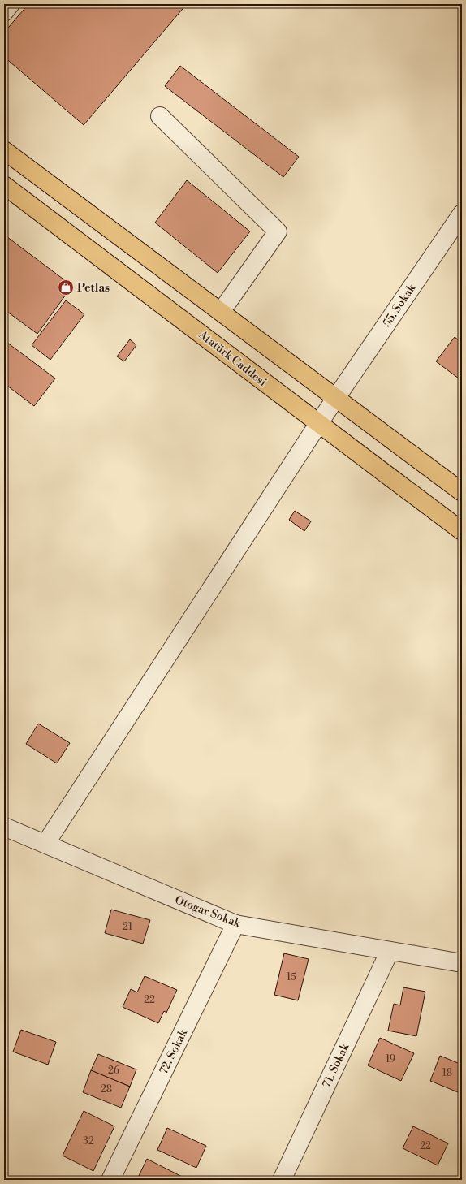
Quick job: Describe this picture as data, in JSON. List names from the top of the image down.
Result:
{
  "streets": {
    "main road": ["Atatürk Caddesi"],
    "street": [
      "55. Sokak",
      "Otogar Sokak",
      "72. Sokak",
      "71. Sokak"
    ]
  },
  "crossings": [
    ["55. Sokak", "Atatürk Caddesi"],
    ["55. Sokak", "Otogar Sokak"],
    ["Otogar Sokak", "72. Sokak"],
    ["Otogar Sokak", "71. Sokak"]
  ],
  "places": {
    "shop": ["Petlas"]
  },
  "house_numbers": [
    "21",
    "15",
    "22",
    "19",
    "26",
    "18",
    "28",
    "32",
    "22"
  ]
}
